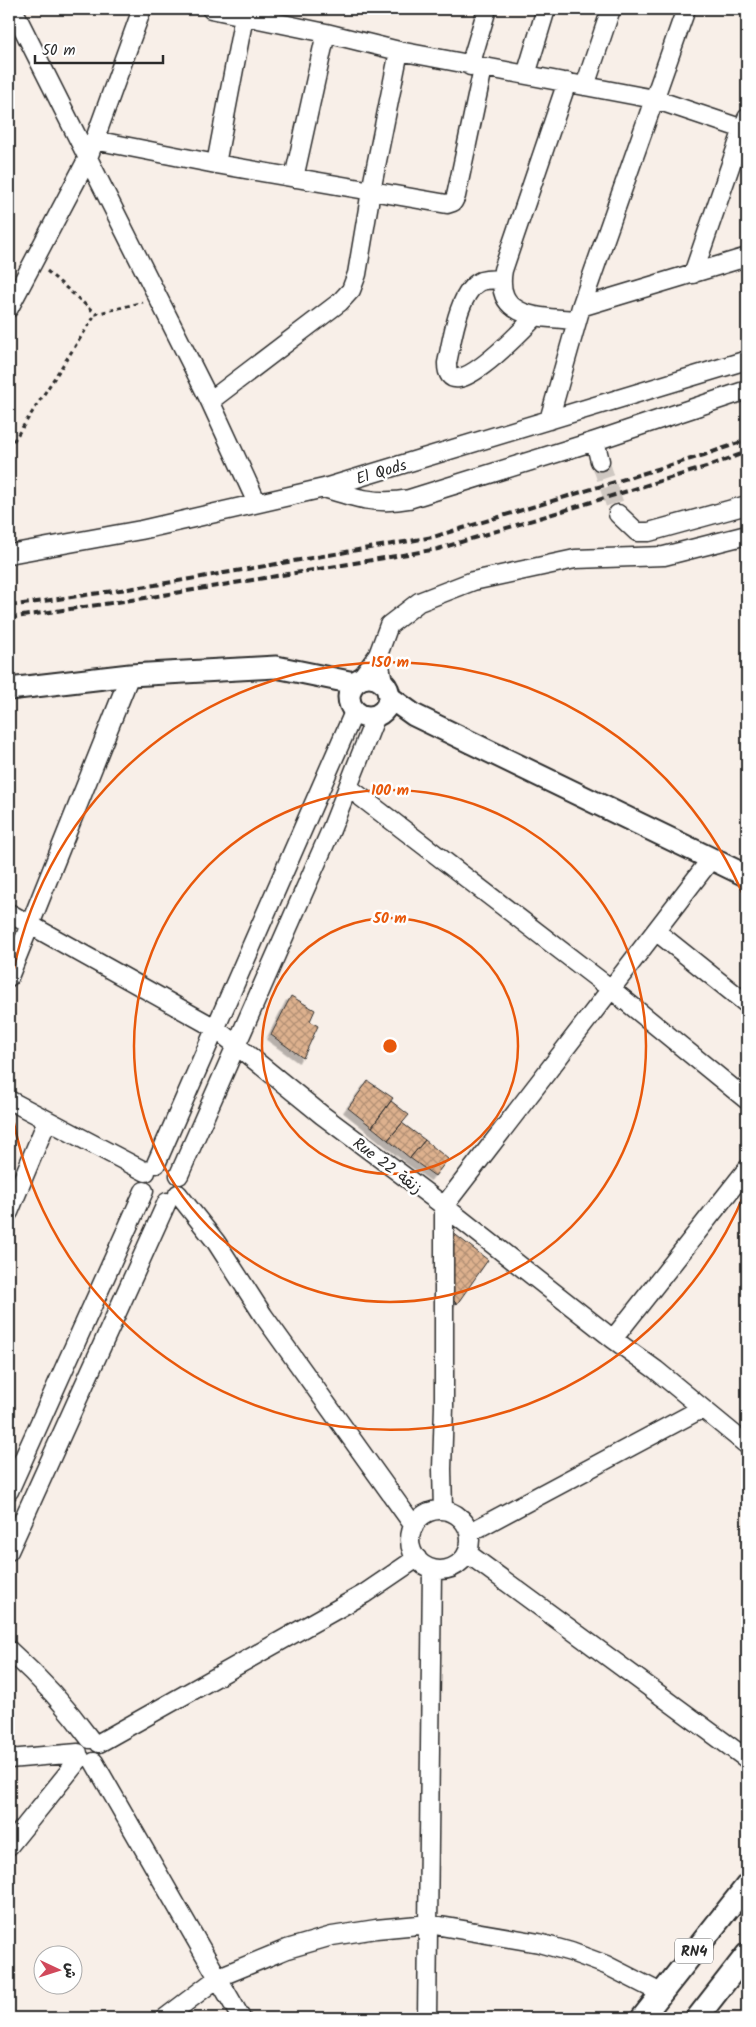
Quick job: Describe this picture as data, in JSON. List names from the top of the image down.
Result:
{
  "streets": {
    "main road": ["RN4"],
    "street": ["El Qods", "Rue 22 زنقة"]
  },
  "scale_bar": "50 m",
  "north": "right",
  "rings": ["150 m", "100 m", "50 m"]
}
